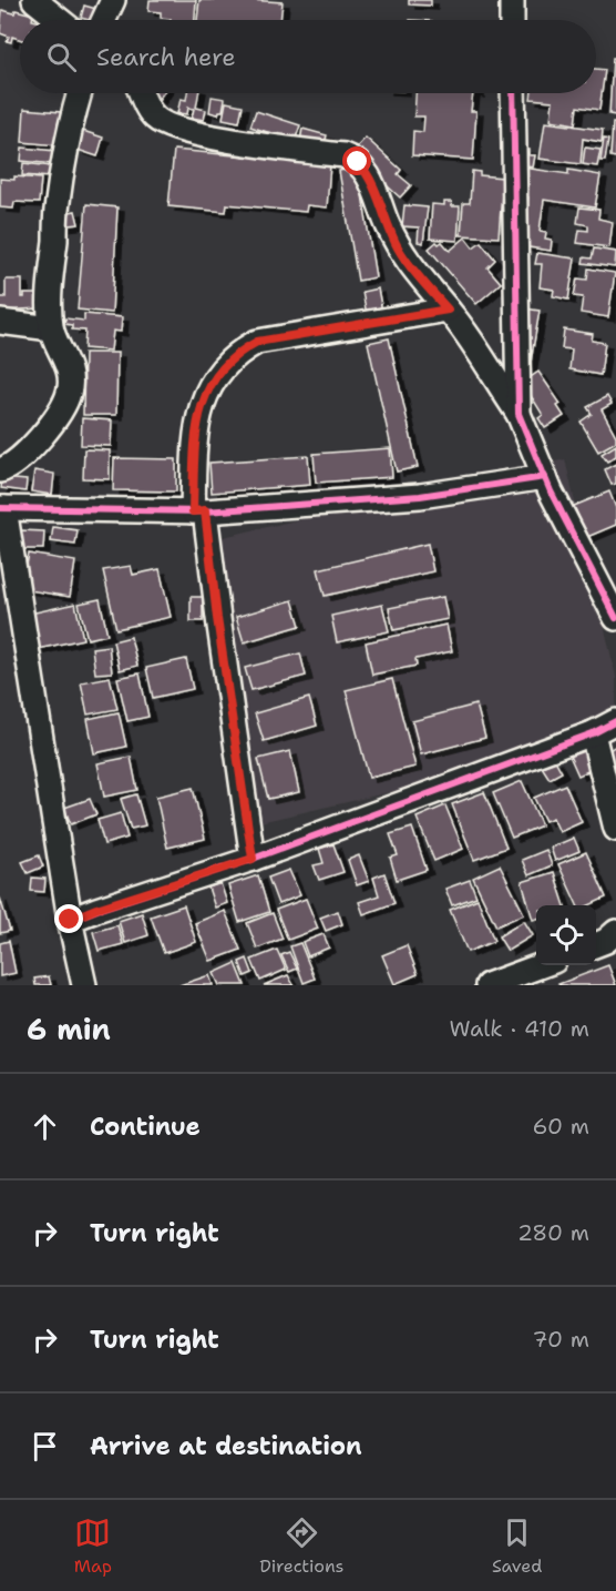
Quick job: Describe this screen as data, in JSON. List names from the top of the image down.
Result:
{
  "page": {
    "search": "Search here",
    "heading": ["6 min", "Walk · 410 m"],
    "list": [
      ["Continue", "60 m"],
      ["Turn right", "280 m"],
      ["Turn right", "70 m"],
      "Arrive at destination"
    ],
    "nav": ["Map", "Directions", "Saved"]
  }
}
